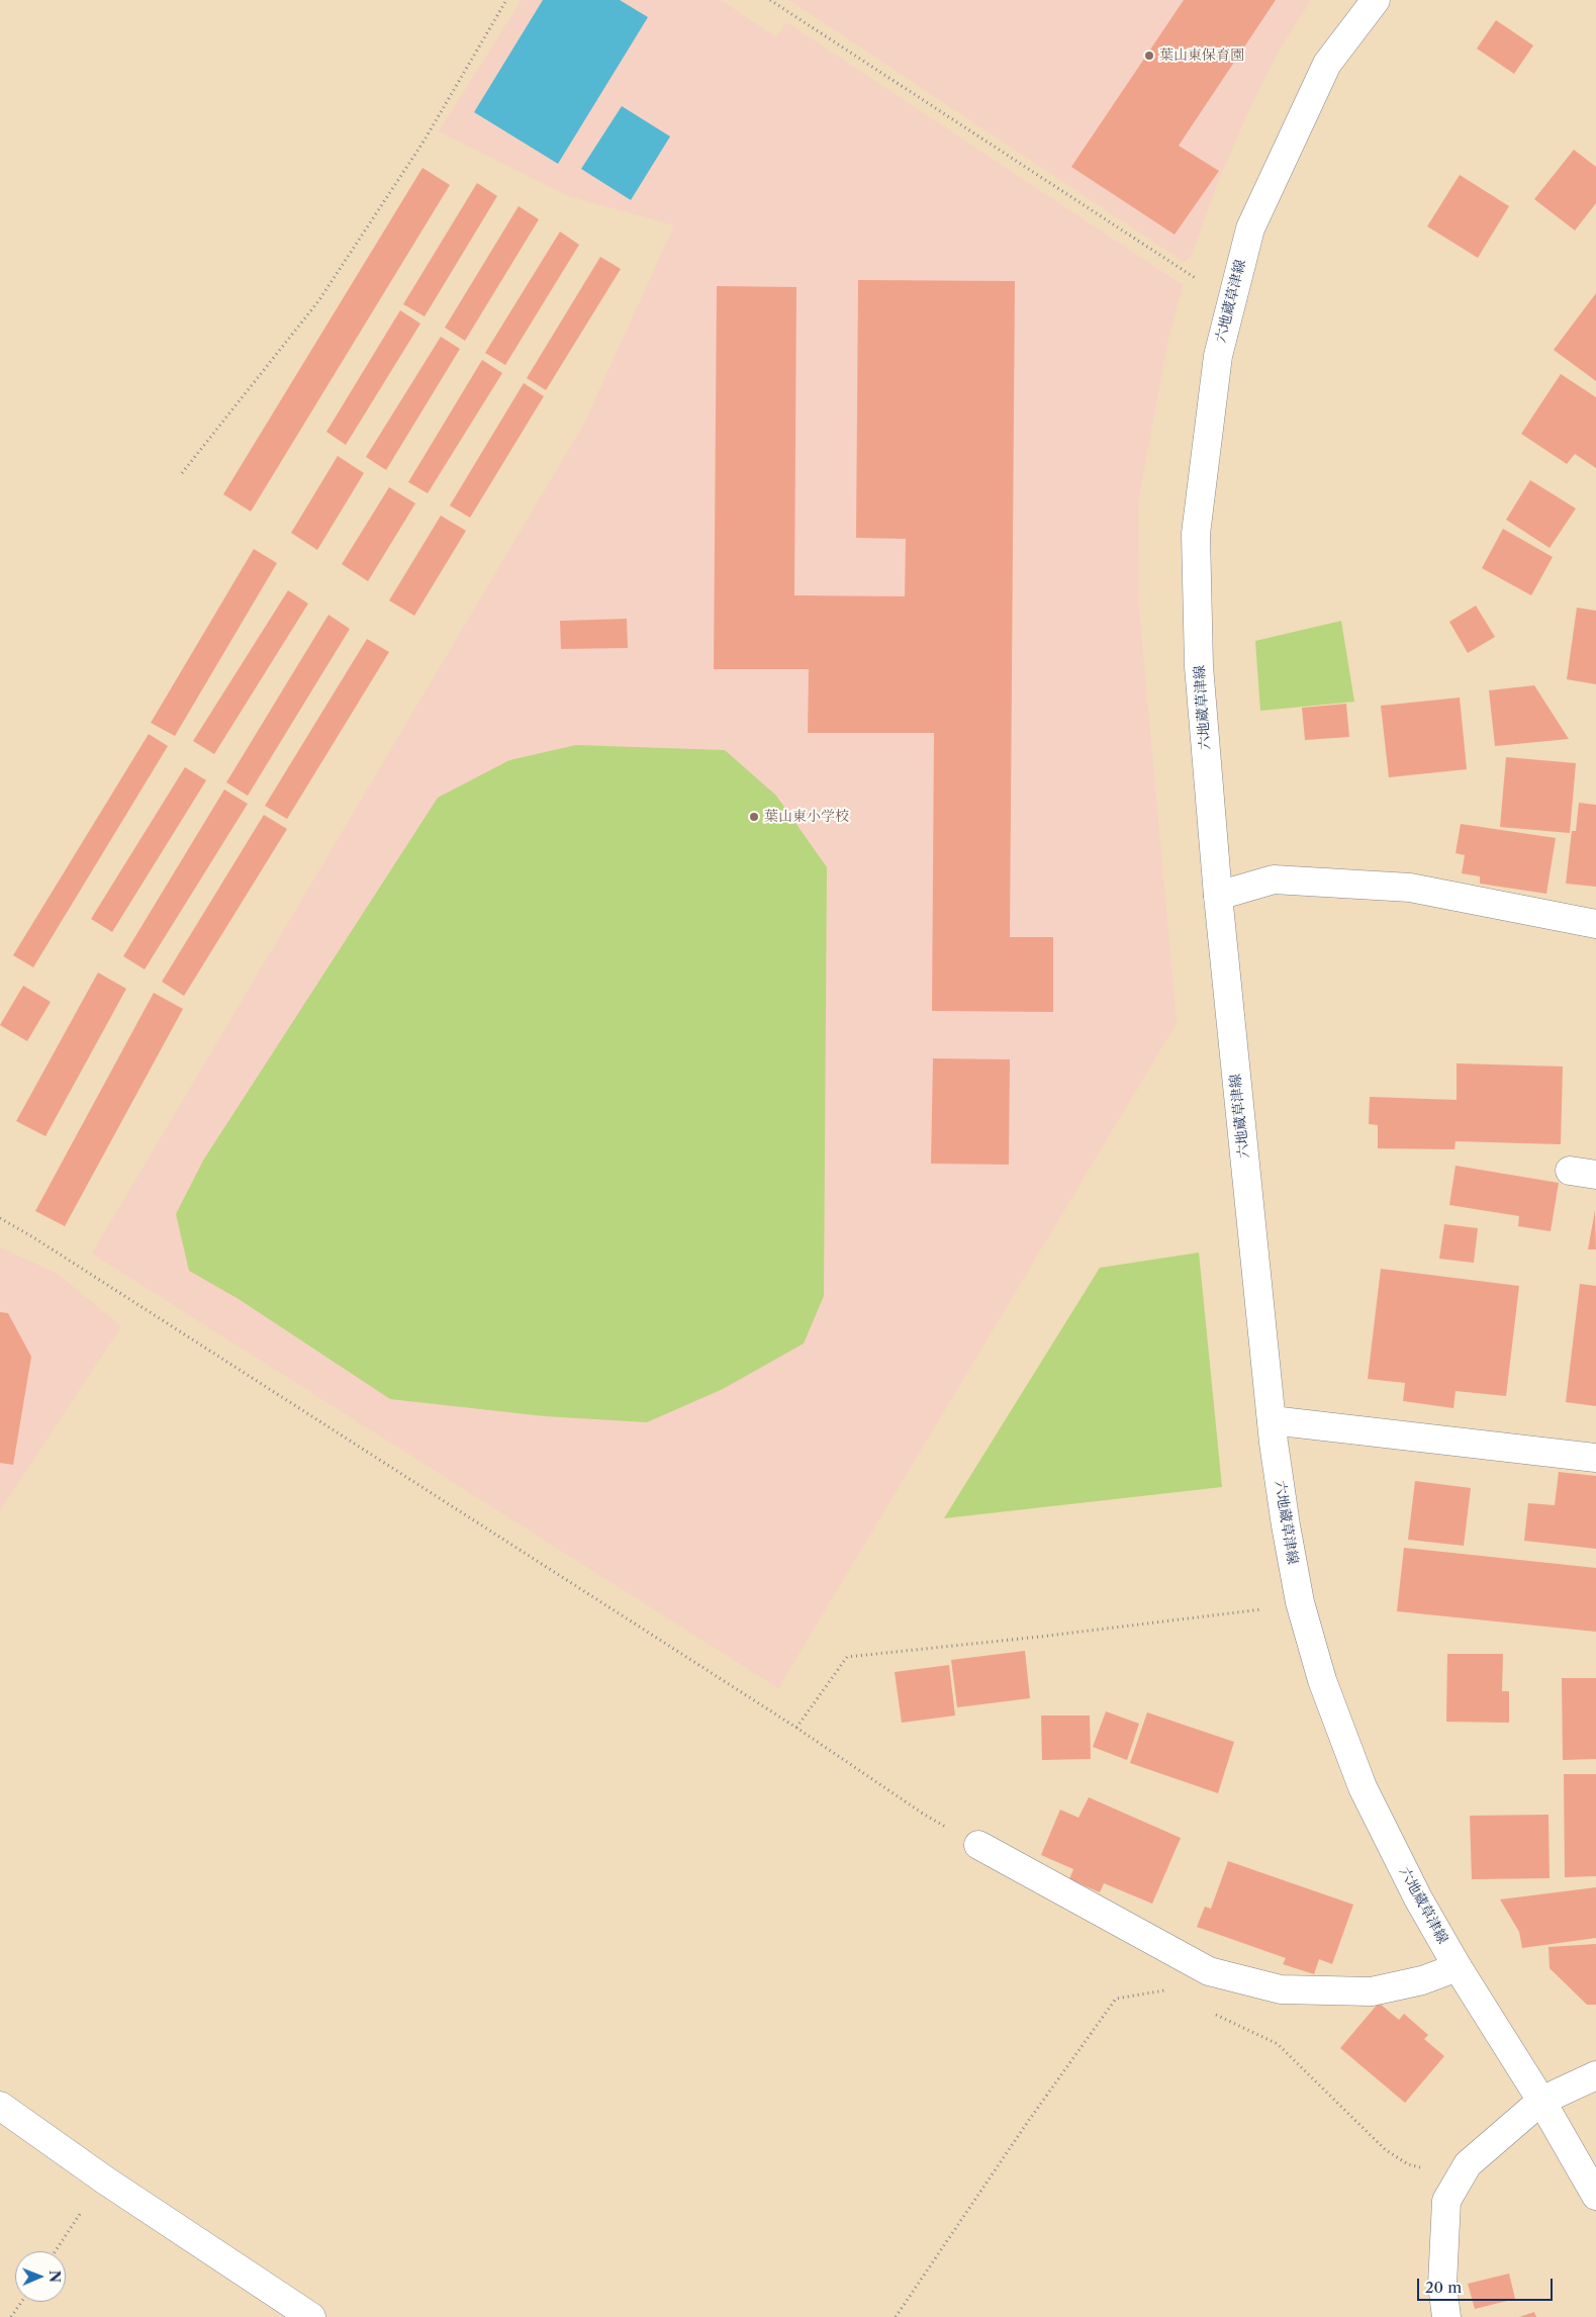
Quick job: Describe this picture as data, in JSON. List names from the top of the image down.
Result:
{
  "streets": {
    "main road": ["六地蔵草津線"]
  },
  "places": ["葉山東保育園", "葉山東小学校"],
  "scale_bar": "20 m",
  "north": "right"
}
